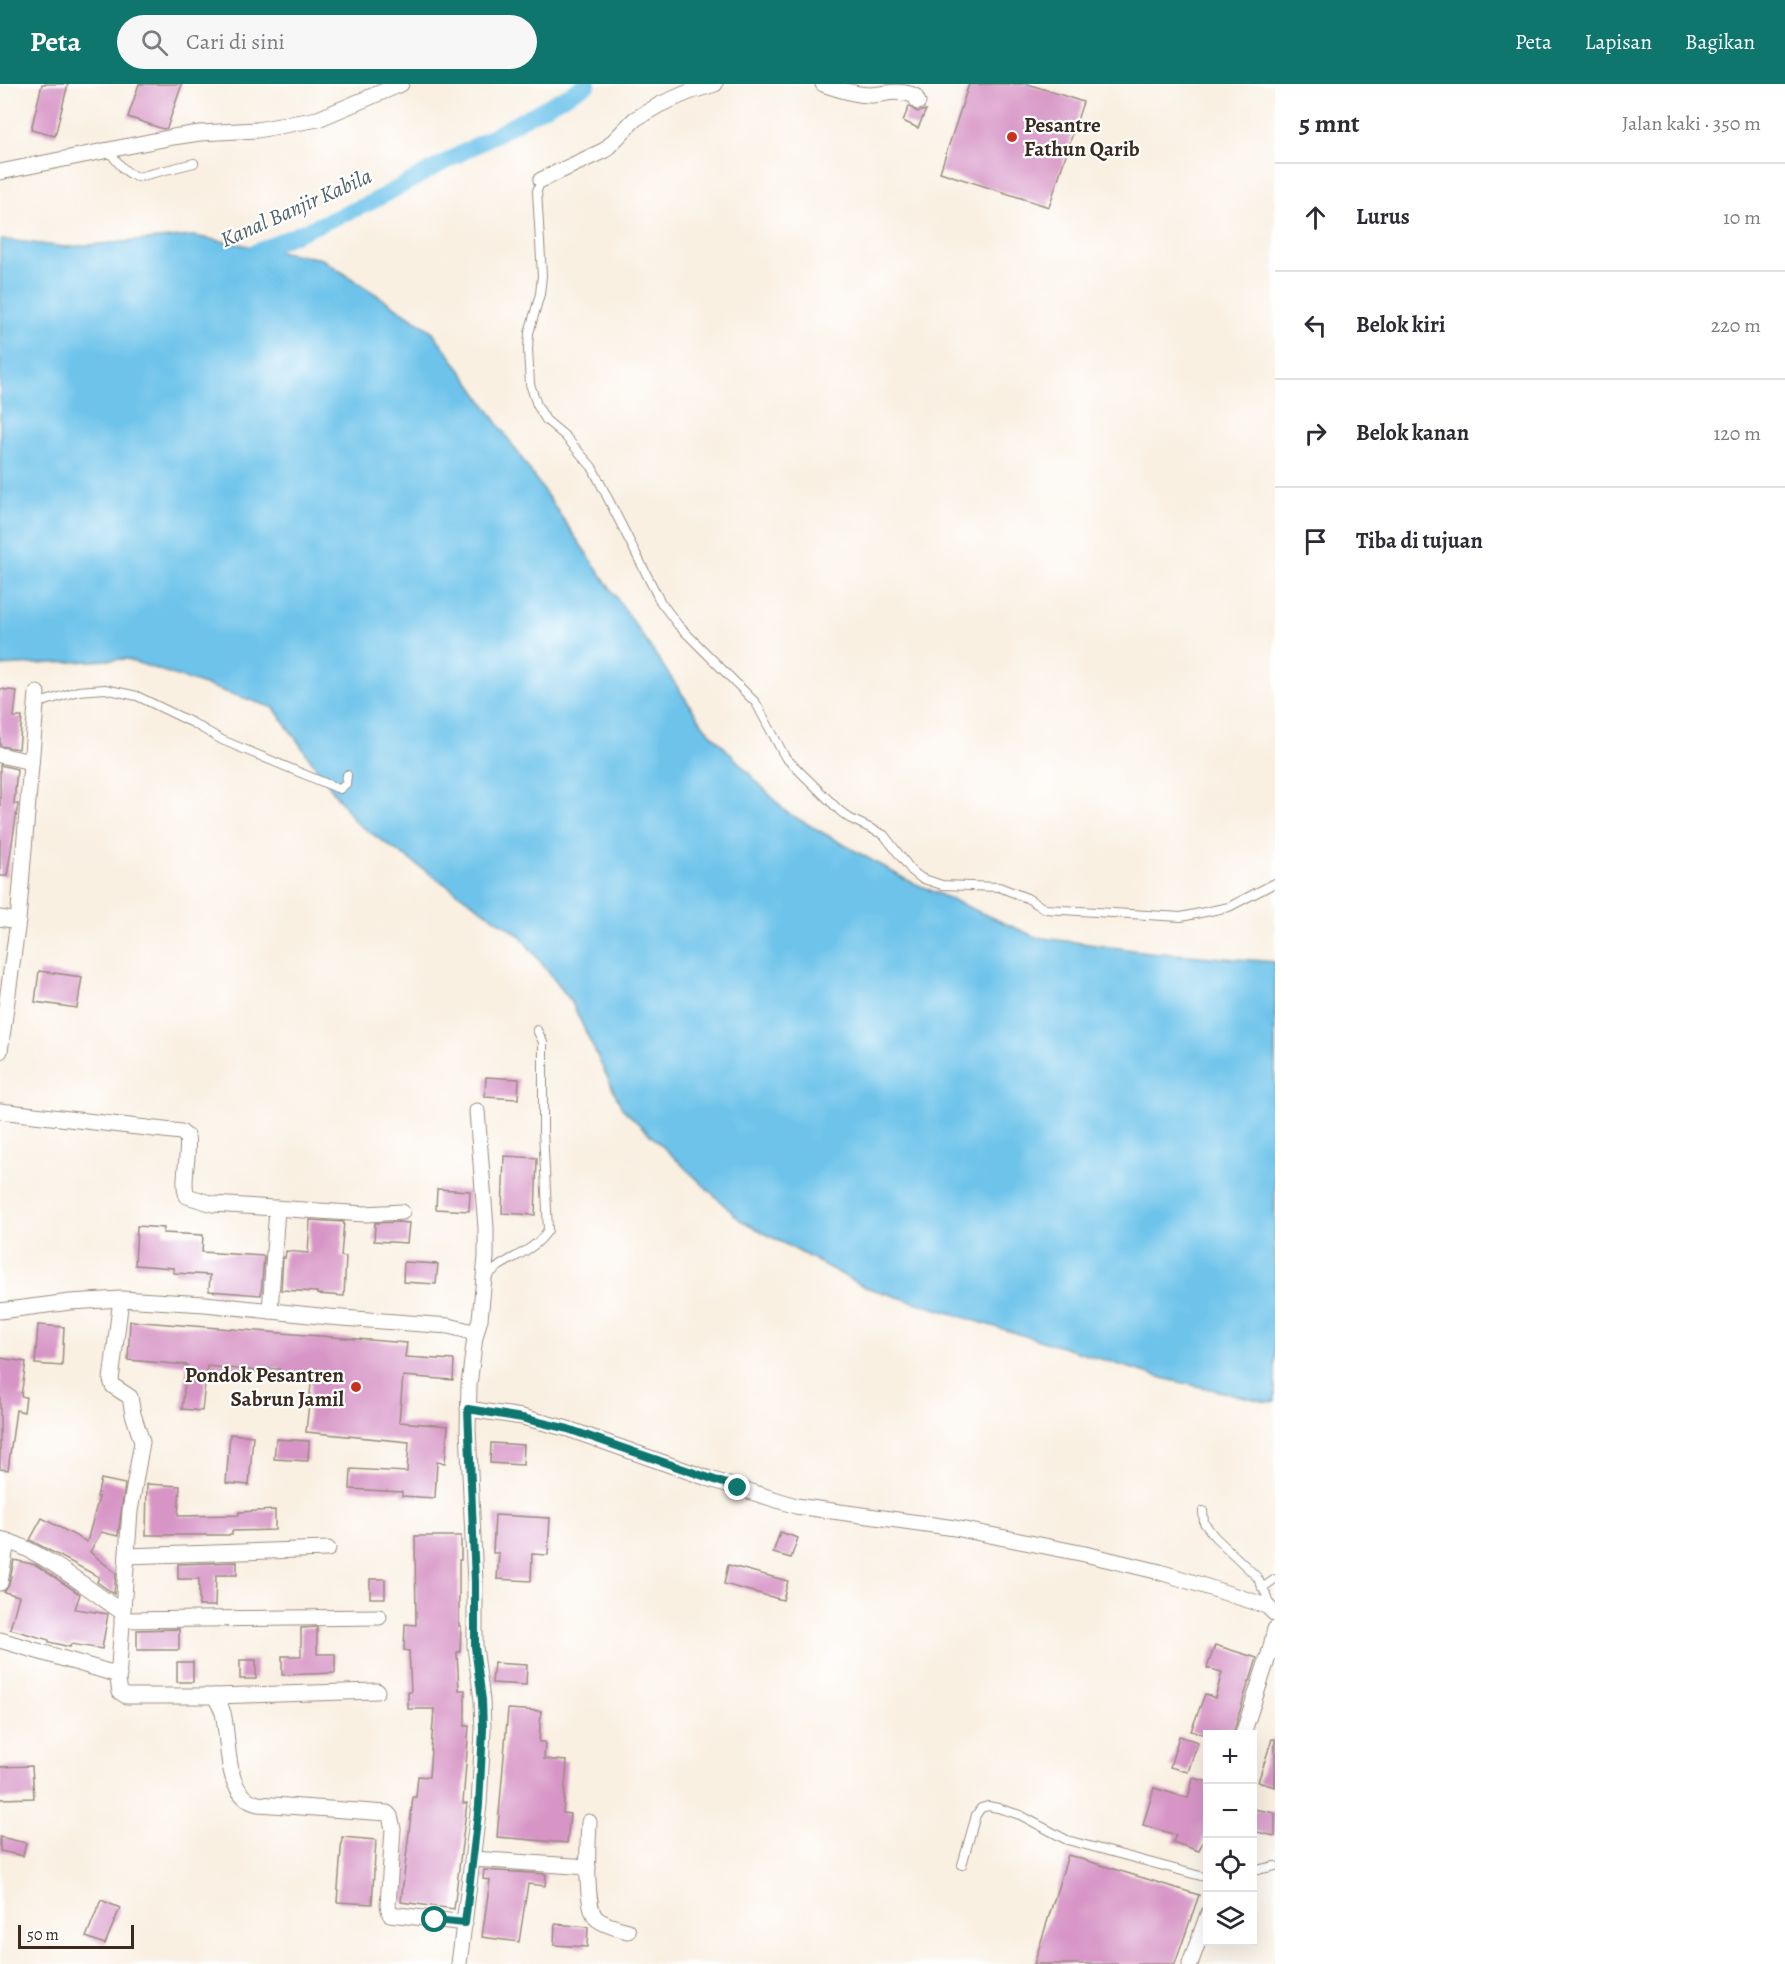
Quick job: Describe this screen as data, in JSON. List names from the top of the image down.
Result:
{
  "water": ["Kanal Banjir Kabila"],
  "places": ["Pesantre Fathun Qarib", "Pondok Pesantren Sabrun Jamil"],
  "scale_bar": "50 m",
  "page": {
    "header": "Peta",
    "search": "Cari di sini",
    "nav": ["Peta", "Lapisan", "Bagikan"],
    "heading": ["5 mnt", "Jalan kaki · 350 m"],
    "list": [
      ["Lurus", "10 m"],
      ["Belok kiri", "220 m"],
      ["Belok kanan", "120 m"],
      "Tiba di tujuan"
    ],
    "map_buttons": ["+", "−"],
    "scale": "50 m"
  }
}
